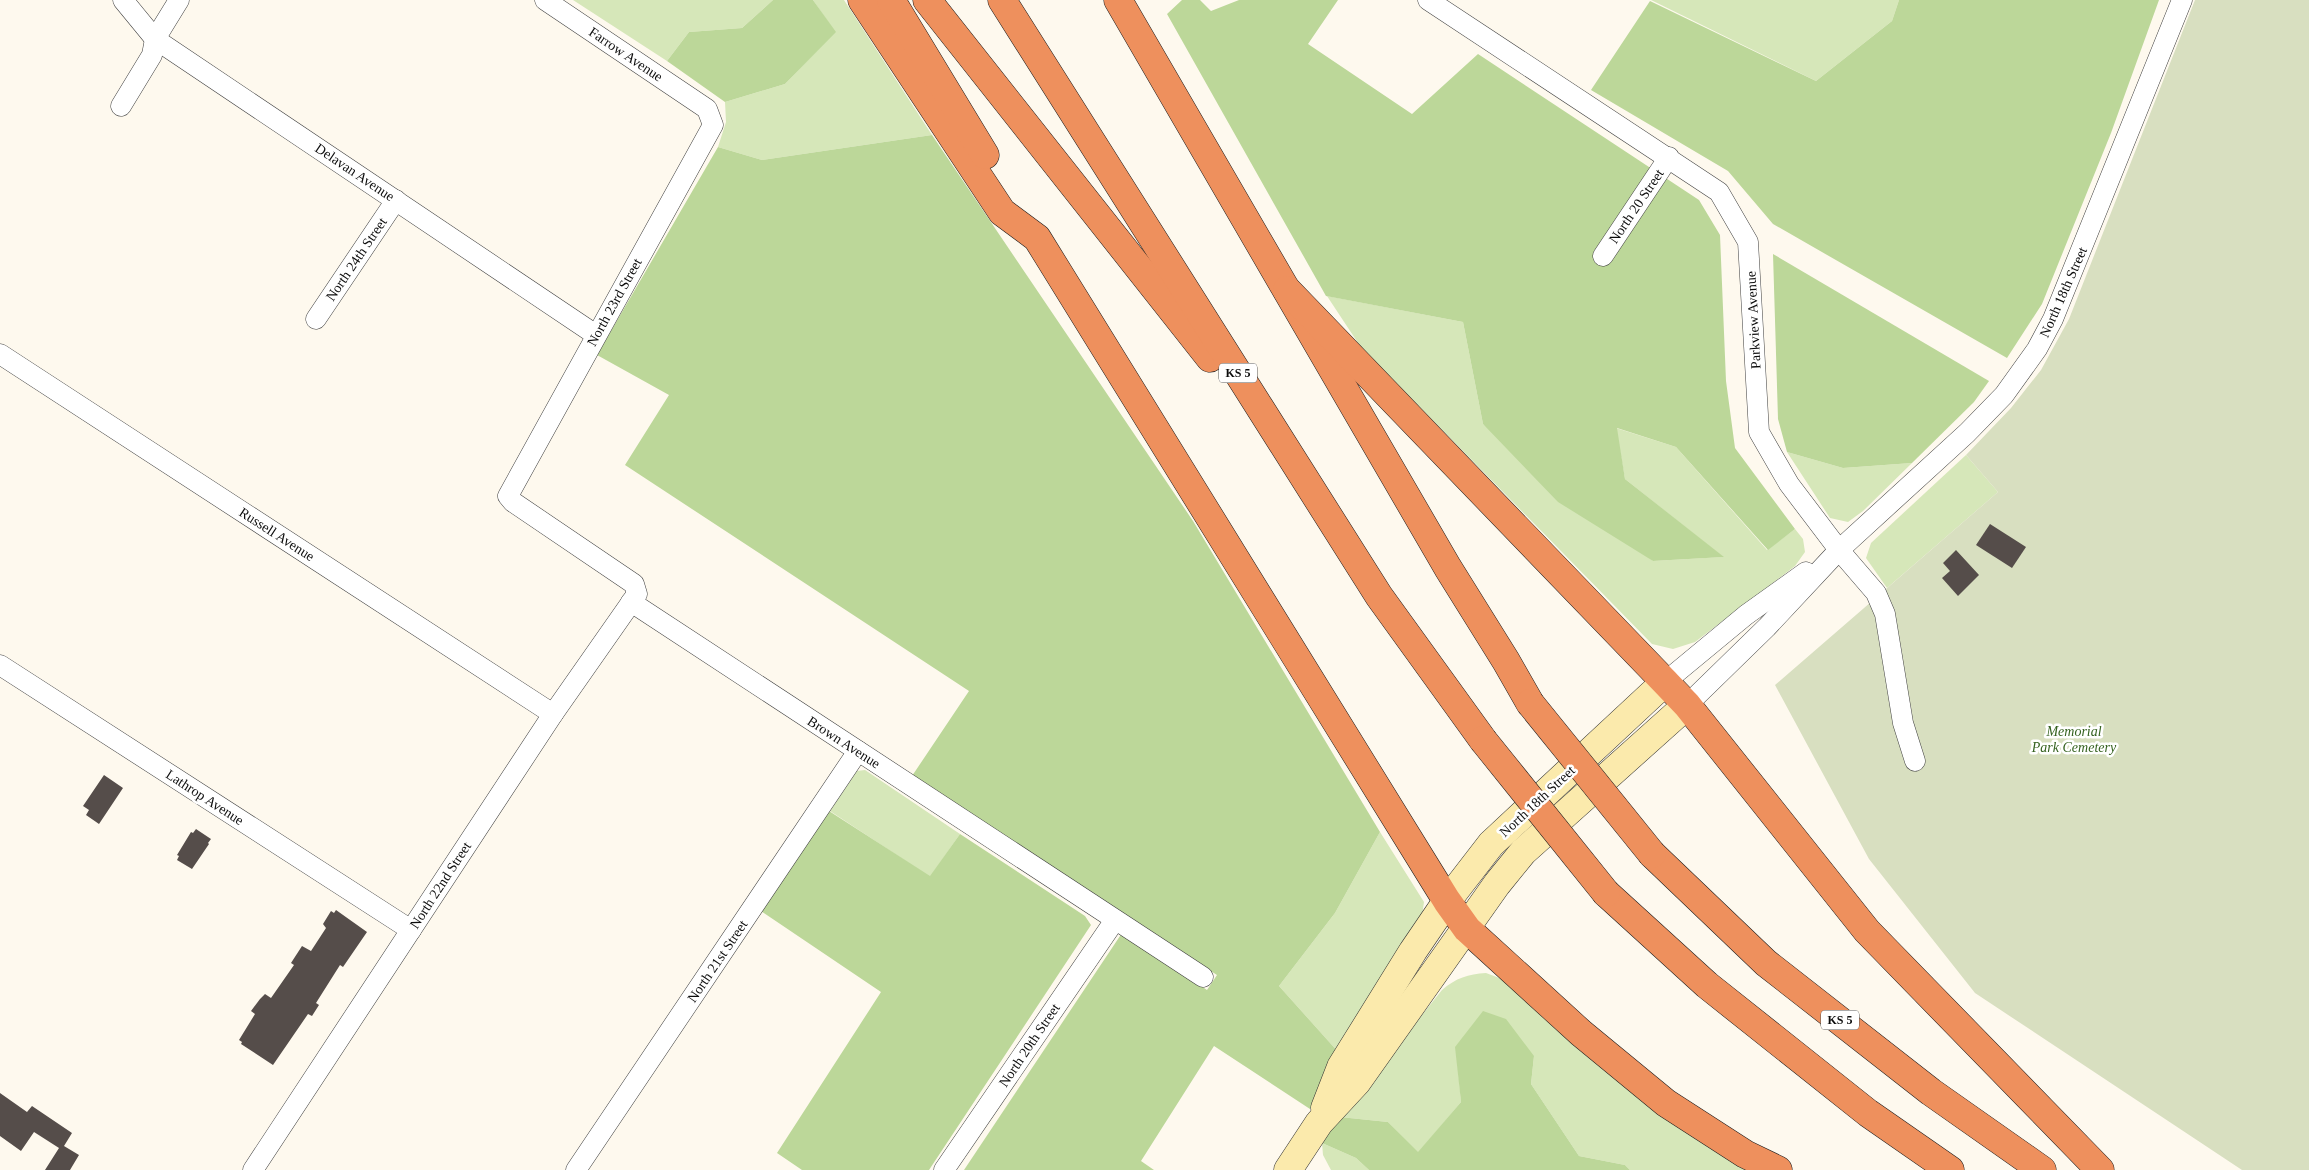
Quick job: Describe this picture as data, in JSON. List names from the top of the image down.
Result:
{
  "streets": {
    "highway": ["KS 5"],
    "main road": ["North 18th Street"],
    "street": [
      "Farrow Avenue",
      "Delavan Avenue",
      "North 20 Street",
      "North 24th Street",
      "North 23rd Street",
      "Parkview Avenue",
      "Russell Avenue",
      "Brown Avenue",
      "Lathrop Avenue",
      "North 22nd Street",
      "North 21st Street",
      "North 20th Street"
    ]
  },
  "crossings": [
    ["Farrow Avenue", "North 23rd Street"],
    ["Delavan Avenue", "North 24th Street"],
    ["Delavan Avenue", "North 23rd Street"],
    ["North 20 Street", "Parkview Avenue"],
    ["North 18th Street", "Parkview Avenue"],
    ["North 23rd Street", "Brown Avenue"],
    ["North 23rd Street", "North 22nd Street"],
    ["Russell Avenue", "North 22nd Street"],
    ["Brown Avenue", "North 22nd Street"],
    ["Brown Avenue", "North 21st Street"],
    ["Brown Avenue", "North 20th Street"],
    ["Lathrop Avenue", "North 22nd Street"]
  ],
  "parks": ["Memorial Park Cemetery"]
}
